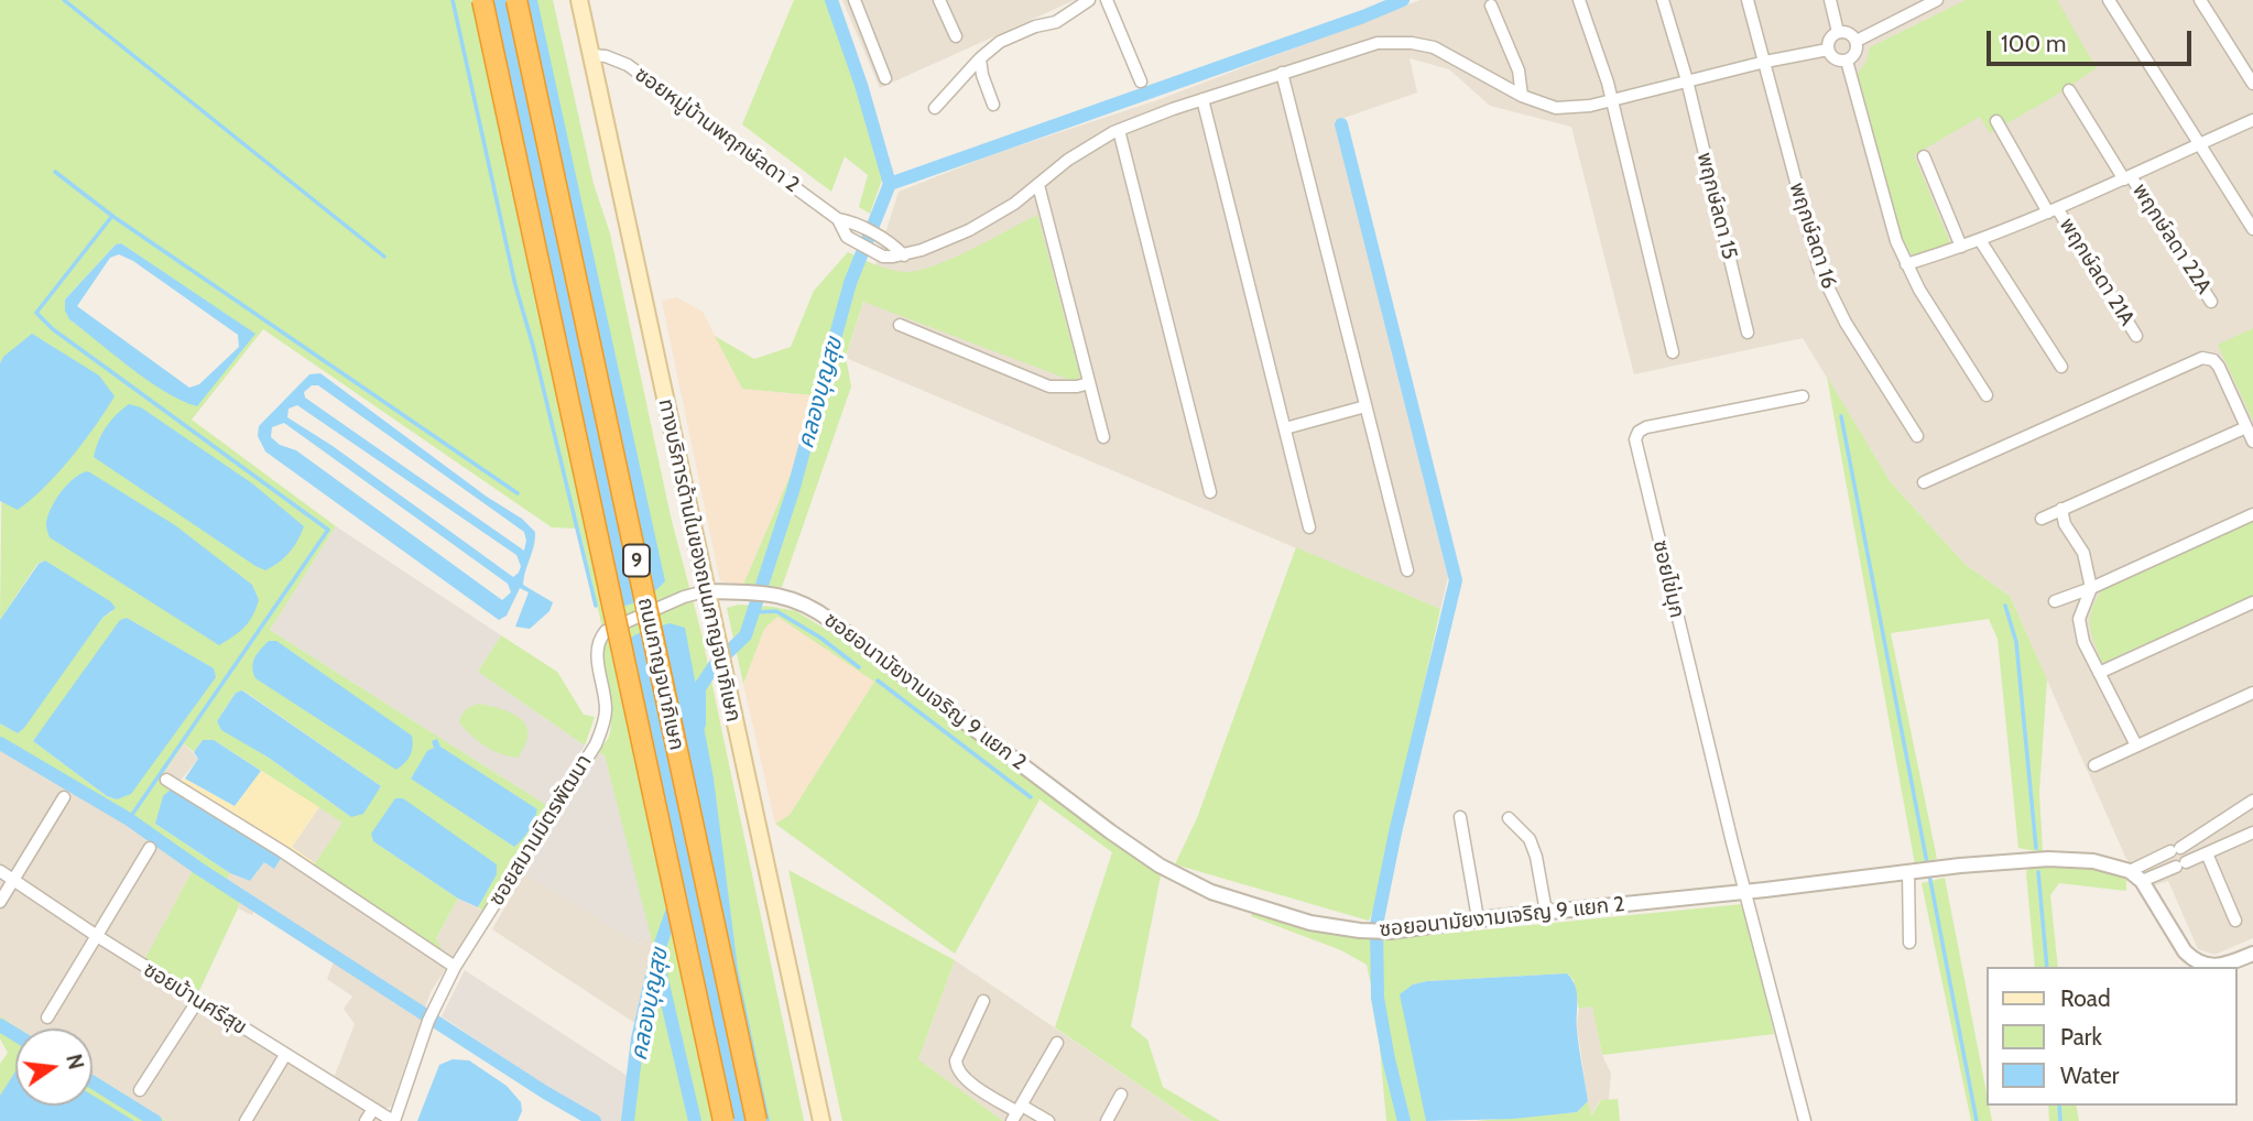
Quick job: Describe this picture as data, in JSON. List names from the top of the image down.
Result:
{
  "streets": {
    "highway": ["9", "ถนนกาญจนาภิเษก"],
    "main road": ["ทางบริการด้านในของถนนกาญจนาภิเษก"],
    "street": [
      "ซอยหมู่บ้านพฤกษ์ลดา 2",
      "พฤกษ์ลดา 15",
      "พฤกษ์ลดา 16",
      "พฤกษ์ลดา 22A",
      "พฤกษ์ลดา 21A",
      "ซอยไข่มุก",
      "ซอยอนามัยงามเจริญ 9 แยก 2",
      "ซอยสมานมิตรพัฒนา",
      "ซอยบ้านศรีสุข"
    ]
  },
  "crossings": [
    ["ซอยหมู่บ้านพฤกษ์ลดา 2", "ทางบริการด้านในของถนนกาญจนาภิเษก"],
    ["ทางบริการด้านในของถนนกาญจนาภิเษก", "ซอยอนามัยงามเจริญ 9 แยก 2"],
    ["ทางบริการด้านในของถนนกาญจนาภิเษก", "ซอยสมานมิตรพัฒนา"],
    ["ซอยไข่มุก", "ซอยอนามัยงามเจริญ 9 แยก 2"],
    ["ซอยอนามัยงามเจริญ 9 แยก 2", "ซอยสมานมิตรพัฒนา"],
    ["ซอยสมานมิตรพัฒนา", "ซอยบ้านศรีสุข"]
  ],
  "water": ["คลองบุญสุข"],
  "legend": ["Road", "Park", "Water"],
  "scale_bar": "100 m",
  "north": "right"
}
